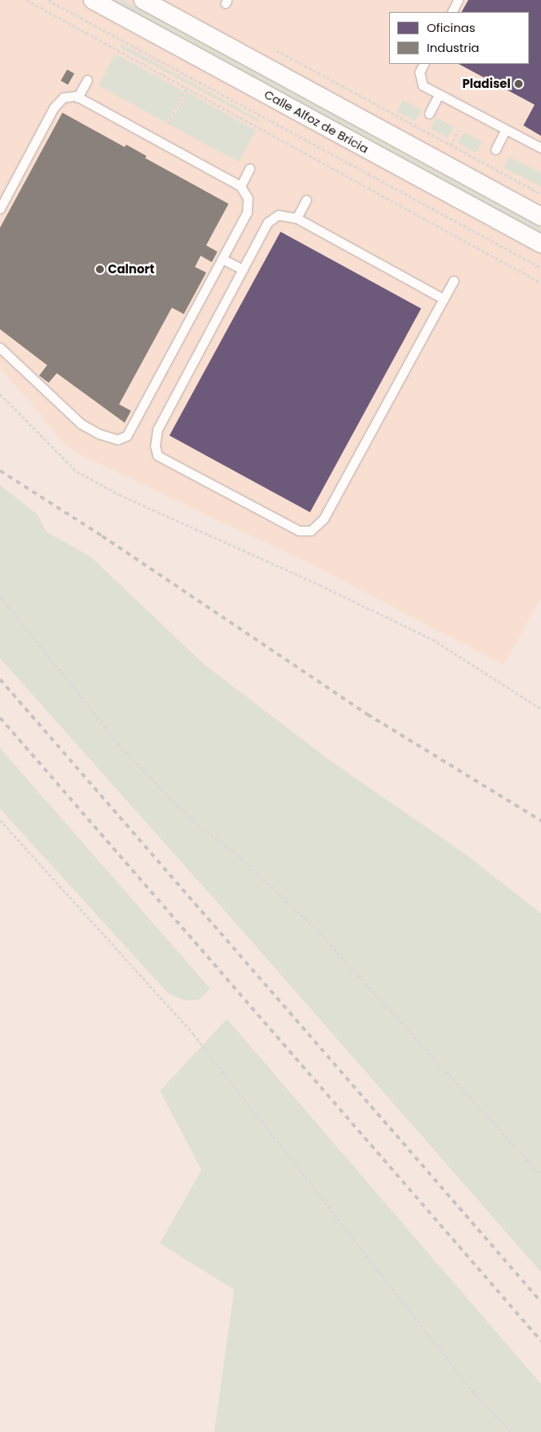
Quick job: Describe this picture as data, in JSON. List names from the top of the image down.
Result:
{
  "streets": {
    "street": ["Calle Alfoz de Bricia"]
  },
  "places": ["Pladisel", "Calnort"],
  "legend": ["Oficinas", "Industria"]
}
